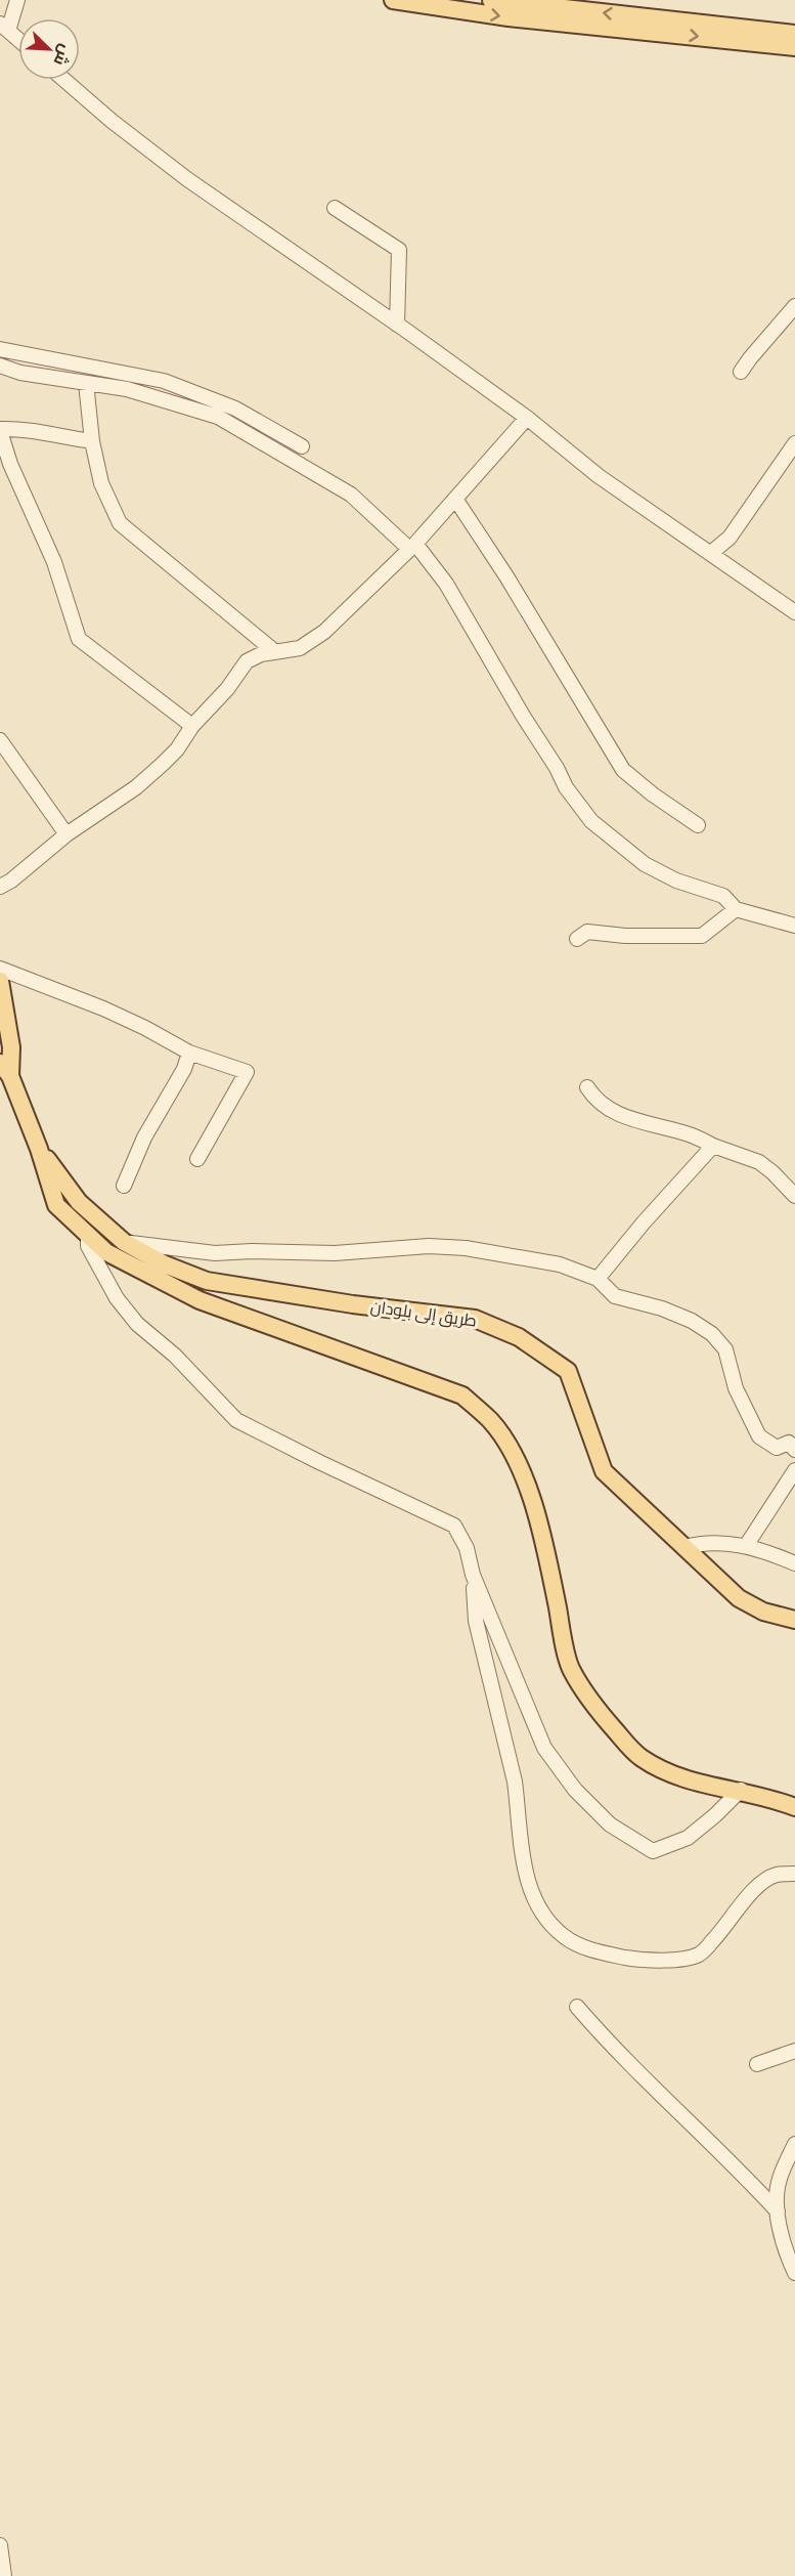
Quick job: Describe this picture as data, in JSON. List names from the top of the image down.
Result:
{
  "streets": {
    "main road": ["طريق إلى بلودان"]
  },
  "north": "bottom right"
}
